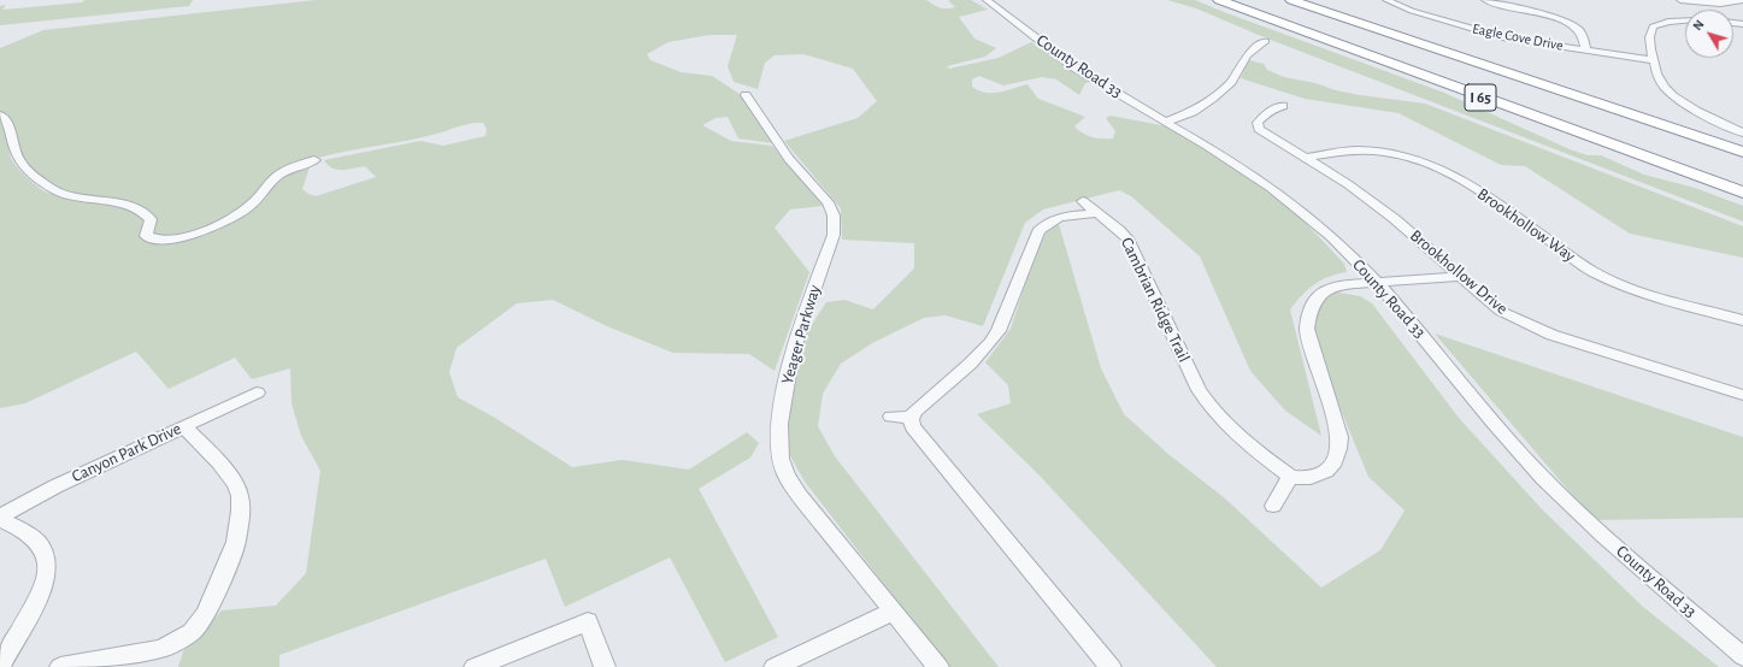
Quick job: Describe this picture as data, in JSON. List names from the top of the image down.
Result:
{
  "streets": {
    "highway": ["I 65"],
    "street": [
      "Eagle Cove Drive",
      "County Road 33",
      "Brookhollow Way",
      "Brookhollow Drive",
      "Cambrian Ridge Trail",
      "Yeager Parkway",
      "Canyon Park Drive"
    ]
  },
  "crossings": [
    ["Brookhollow Way", "Brookhollow Drive"]
  ],
  "north": "top left"
}
